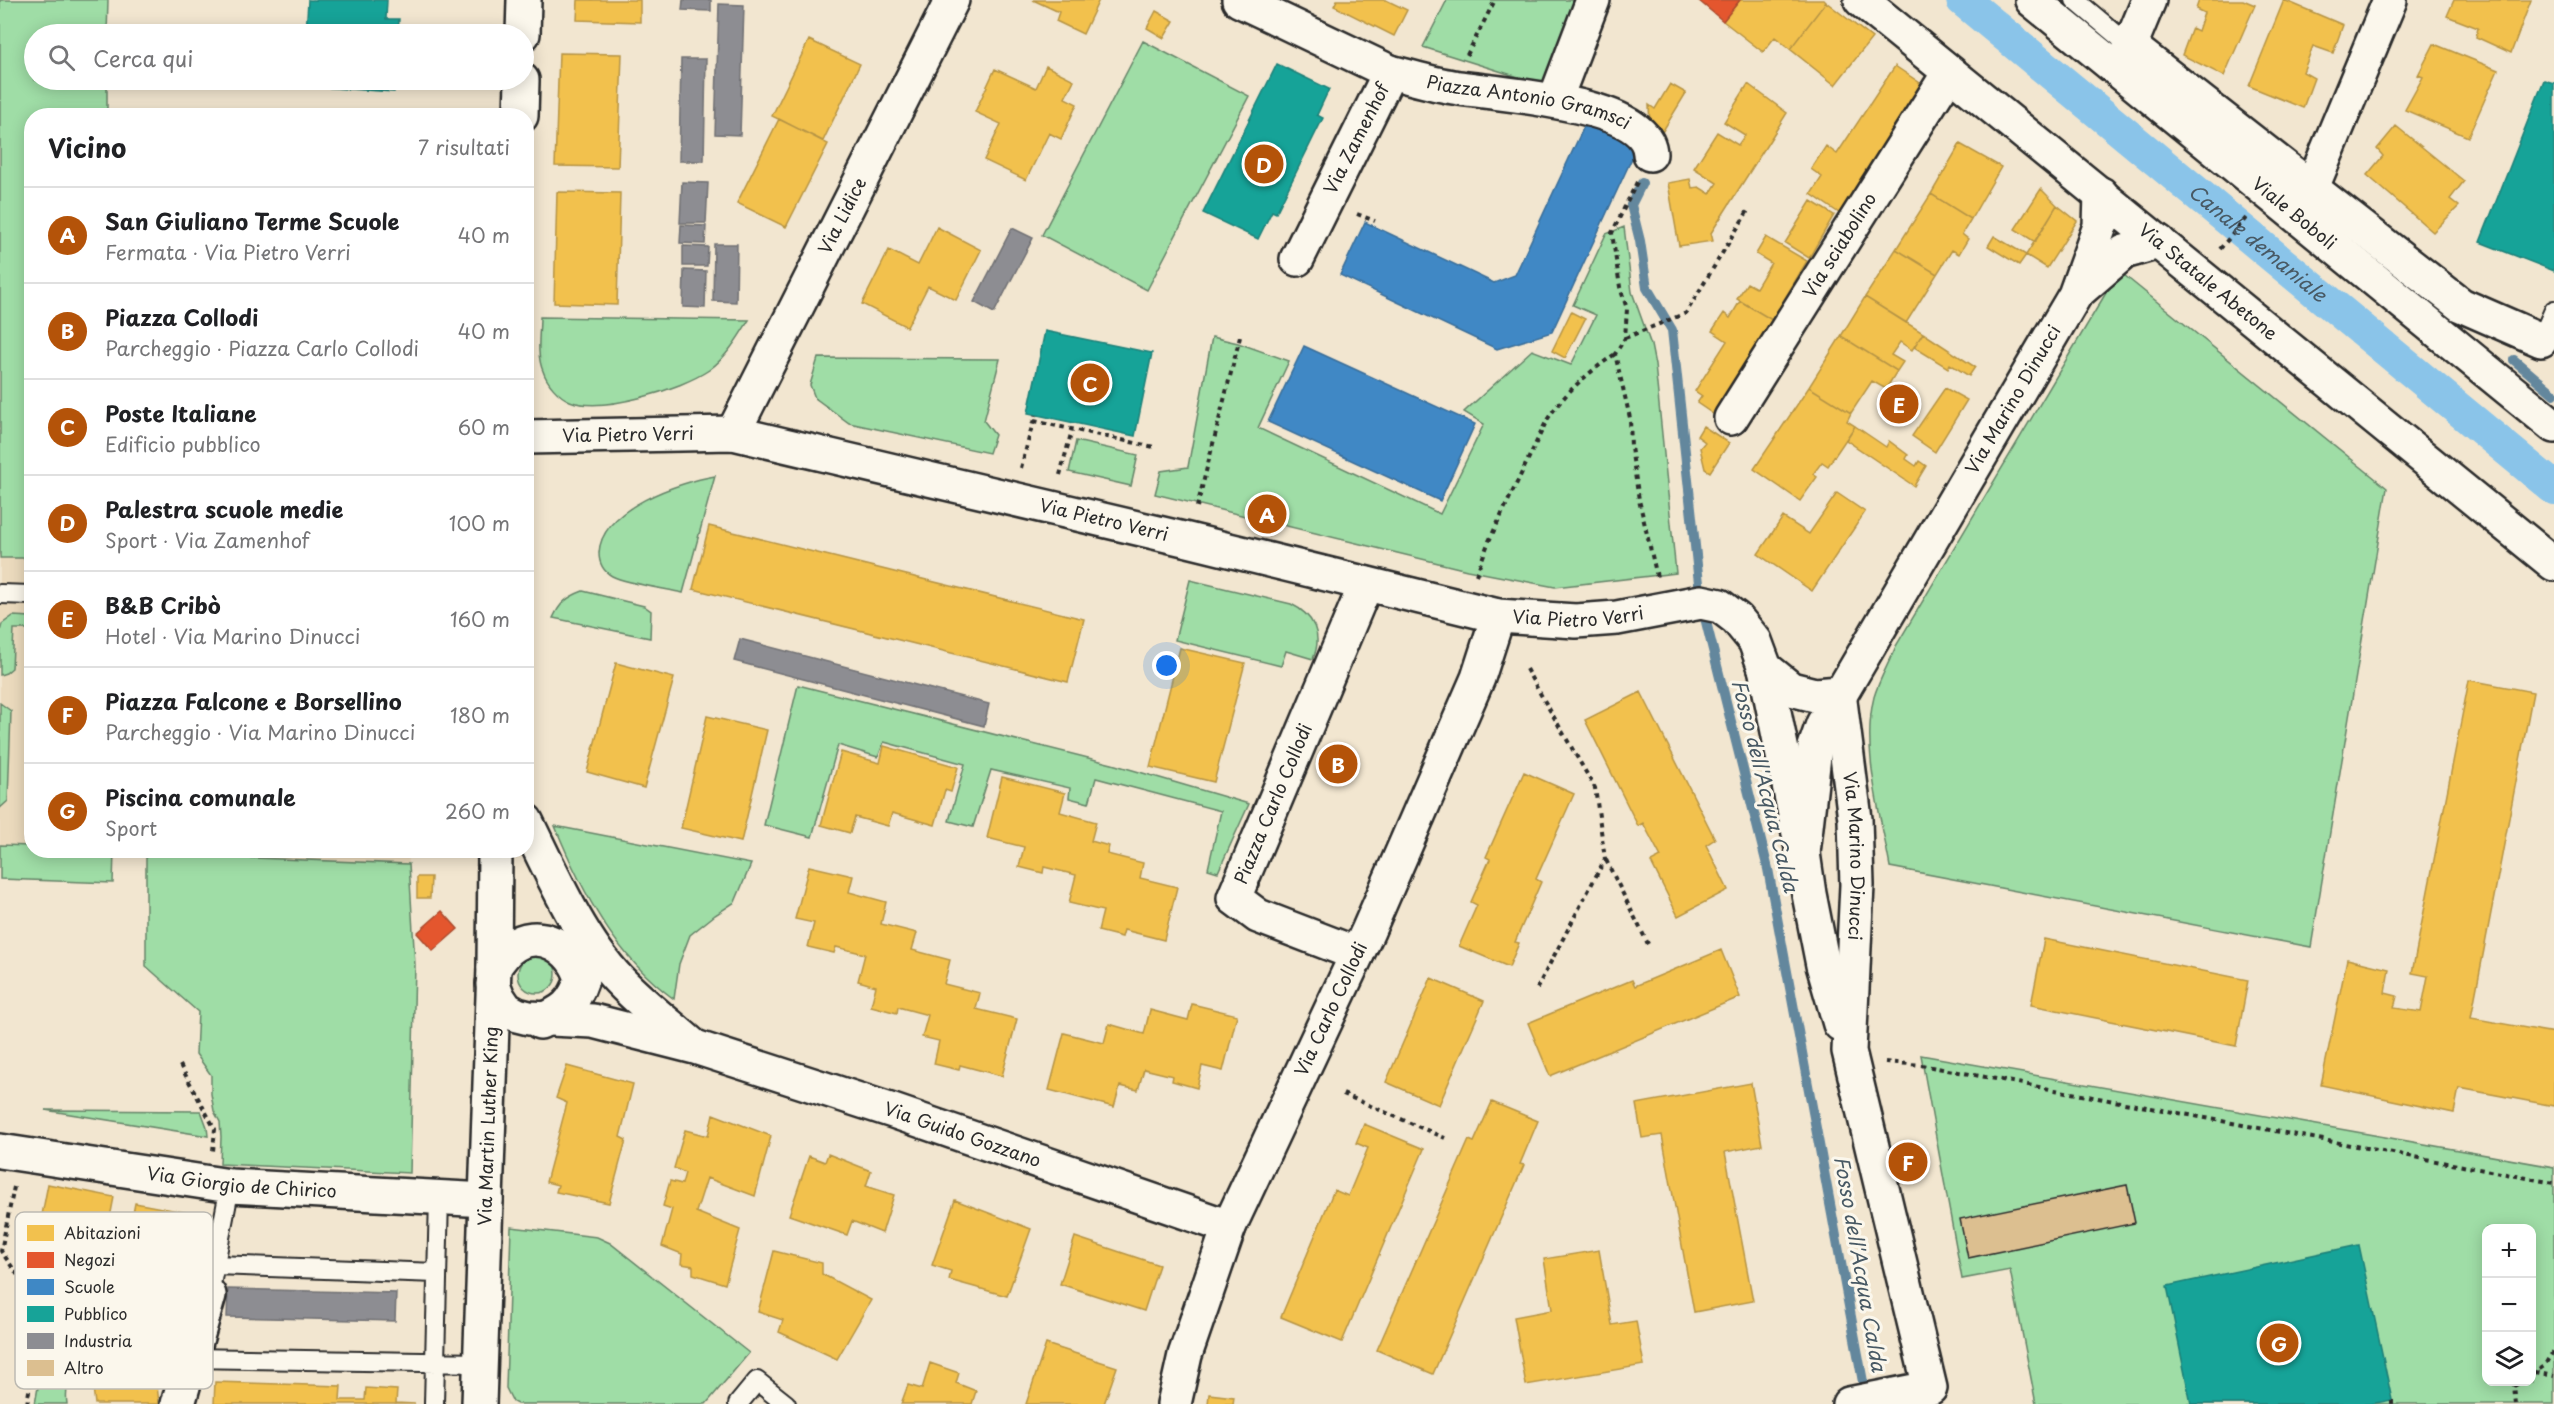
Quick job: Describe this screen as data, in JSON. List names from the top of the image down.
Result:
{
  "streets": {
    "street": [
      "Piazza Antonio Gramsci",
      "Via Zamenhof",
      "Viale Boboli",
      "Via Lidice",
      "Via sciabolino",
      "Via Statale Abetone",
      "Via Marino Dinucci",
      "Via Pietro Verri",
      "Piazza Carlo Collodi",
      "Via Carlo Collodi",
      "Via Martin Luther King",
      "Via Guido Gozzano",
      "Via Giorgio de Chirico"
    ]
  },
  "crossings": [
    ["Piazza Antonio Gramsci", "Via Zamenhof"],
    ["Via Lidice", "Via Pietro Verri"],
    ["Via sciabolino", "Via Statale Abetone"],
    ["Via Statale Abetone", "Via Marino Dinucci"],
    ["Via Pietro Verri", "Piazza Carlo Collodi"],
    ["Via Pietro Verri", "Via Carlo Collodi"],
    ["Piazza Carlo Collodi", "Via Carlo Collodi"],
    ["Via Carlo Collodi", "Via Guido Gozzano"],
    ["Via Martin Luther King", "Via Guido Gozzano"],
    ["Via Martin Luther King", "Via Giorgio de Chirico"]
  ],
  "water": ["Canale demaniale", "Fosso dell'Acqua Calda"],
  "legend": [
    "Abitazioni",
    "Negozi",
    "Scuole",
    "Pubblico",
    "Industria",
    "Altro"
  ],
  "page": {
    "search": "Cerca qui",
    "heading": ["Vicino", "7 risultati"],
    "pins": [
      "D",
      "C",
      "E",
      "A",
      "B",
      "F",
      "G"
    ],
    "list": [
      {
        "mark": "A",
        "name": "San Giuliano Terme Scuole",
        "note": "Fermata · Via Pietro Verri",
        "value": "40 m"
      },
      {
        "mark": "B",
        "name": "Piazza Collodi",
        "note": "Parcheggio · Piazza Carlo Collodi",
        "value": "40 m"
      },
      {
        "mark": "C",
        "name": "Poste Italiane",
        "note": "Edificio pubblico",
        "value": "60 m"
      },
      {
        "mark": "D",
        "name": "Palestra scuole medie",
        "note": "Sport · Via Zamenhof",
        "value": "100 m"
      },
      {
        "mark": "E",
        "name": "B&B Cribò",
        "note": "Hotel · Via Marino Dinucci",
        "value": "160 m"
      },
      {
        "mark": "F",
        "name": "Piazza Falcone e Borsellino",
        "note": "Parcheggio · Via Marino Dinucci",
        "value": "180 m"
      },
      {
        "mark": "G",
        "name": "Piscina comunale",
        "note": "Sport",
        "value": "260 m"
      }
    ],
    "map_buttons": ["+", "−"]
  }
}
